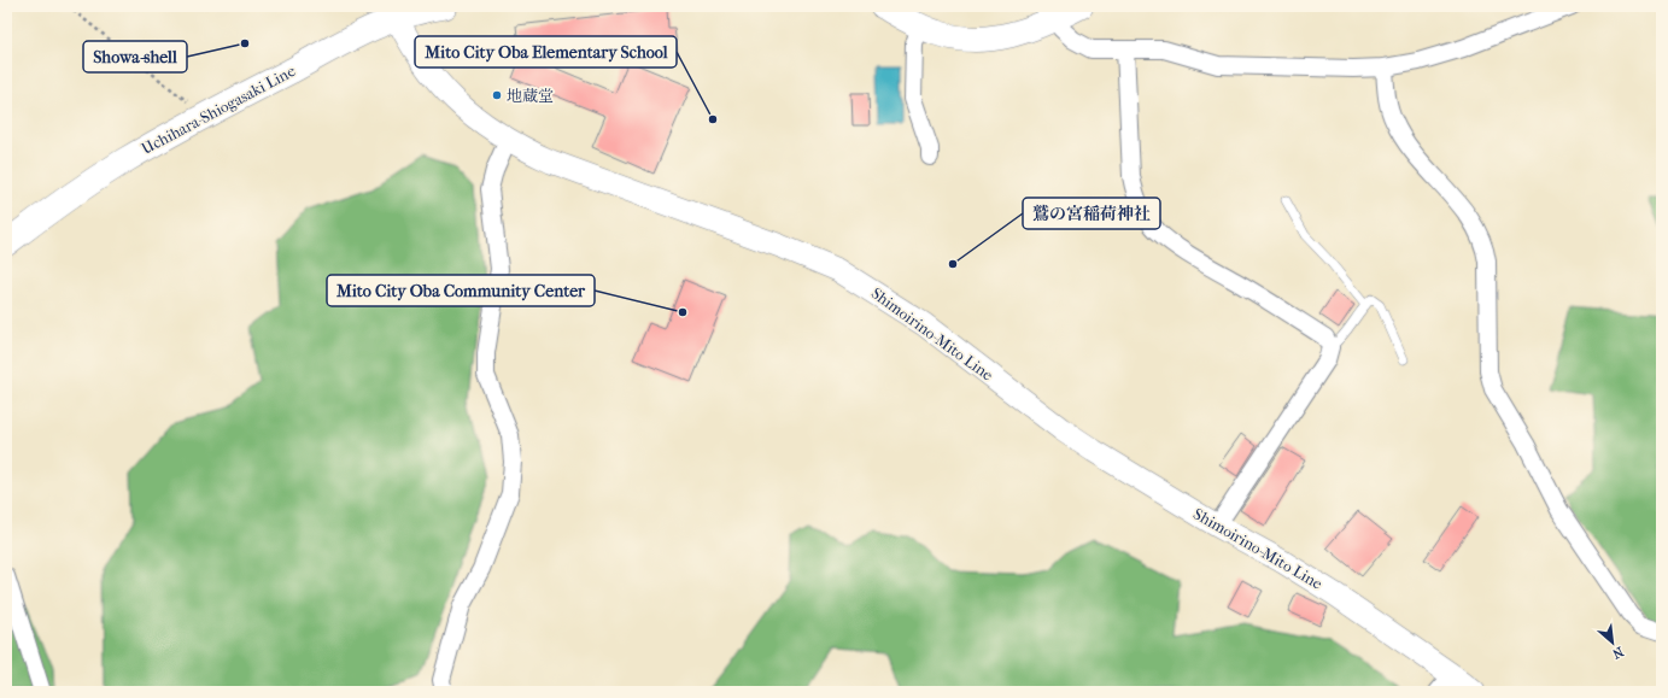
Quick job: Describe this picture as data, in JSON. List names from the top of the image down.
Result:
{
  "streets": {
    "main road": ["Uchihara-Shiogasaki Line", "Shimoirino-Mito Line"]
  },
  "crossings": [
    ["Uchihara-Shiogasaki Line", "Shimoirino-Mito Line"]
  ],
  "places": [
    "Showa-shell",
    "地蔵堂",
    "Mito City Oba Elementary School",
    "鷲の宮稲荷神社",
    "Mito City Oba Community Center"
  ],
  "north": "bottom right"
}
